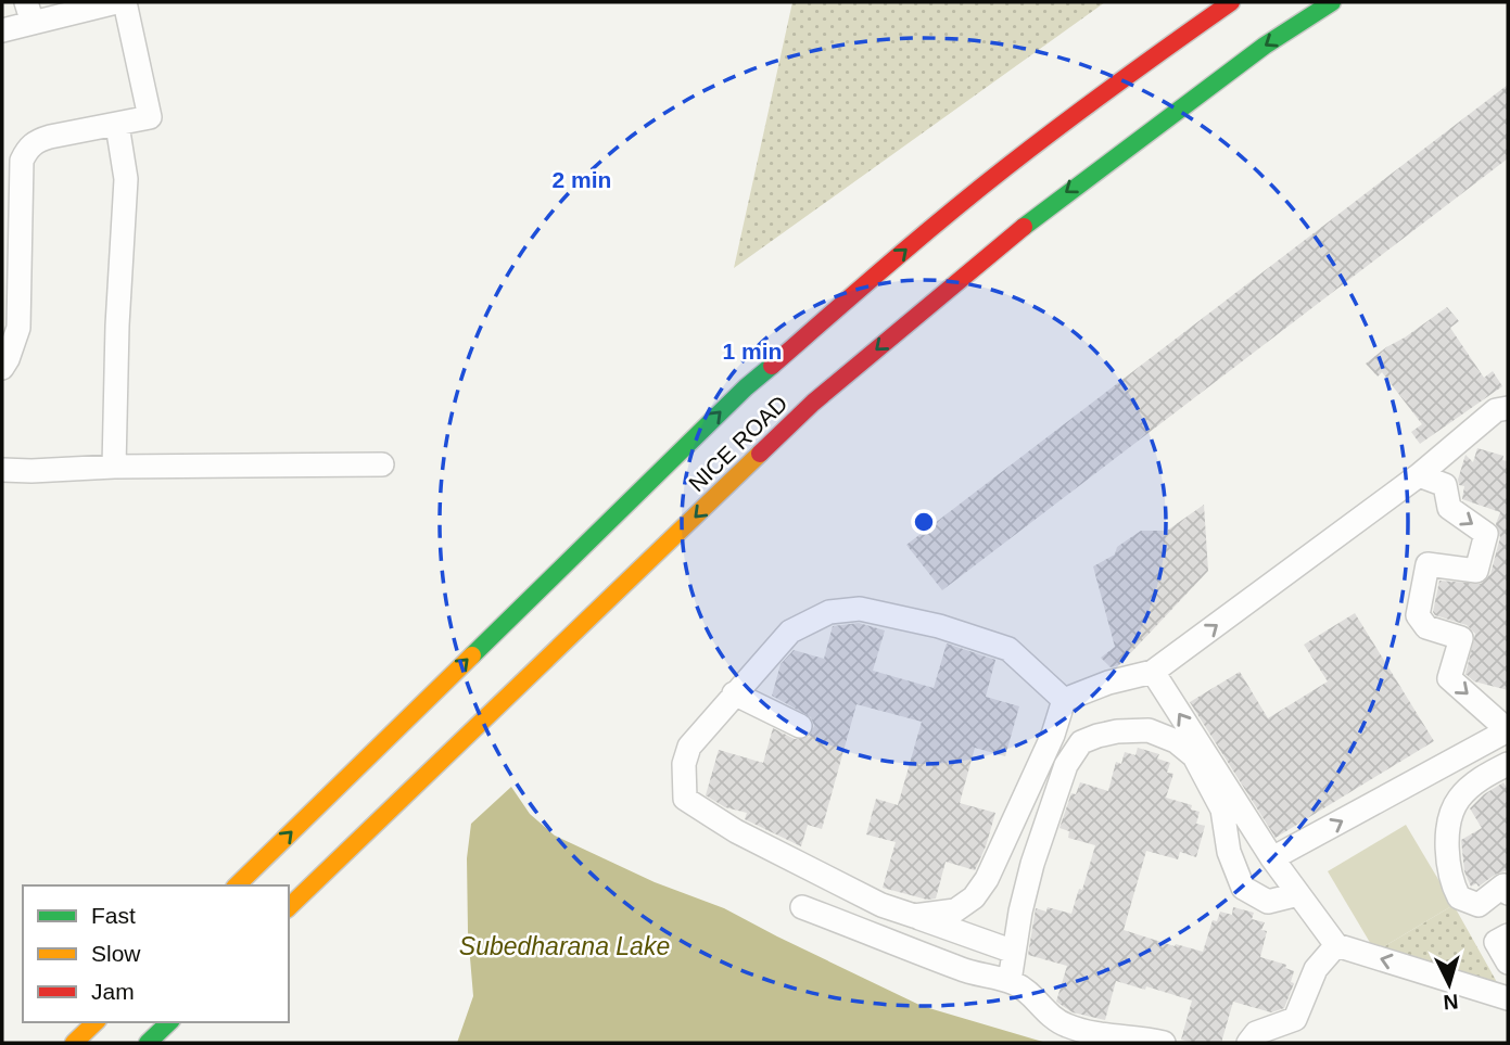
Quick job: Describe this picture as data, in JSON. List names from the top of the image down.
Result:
{
  "streets": {
    "highway": ["NICE ROAD"]
  },
  "water": ["Subedharana Lake"],
  "legend": ["Fast", "Slow", "Jam"],
  "north": "bottom",
  "rings": ["2 min", "1 min"]
}
